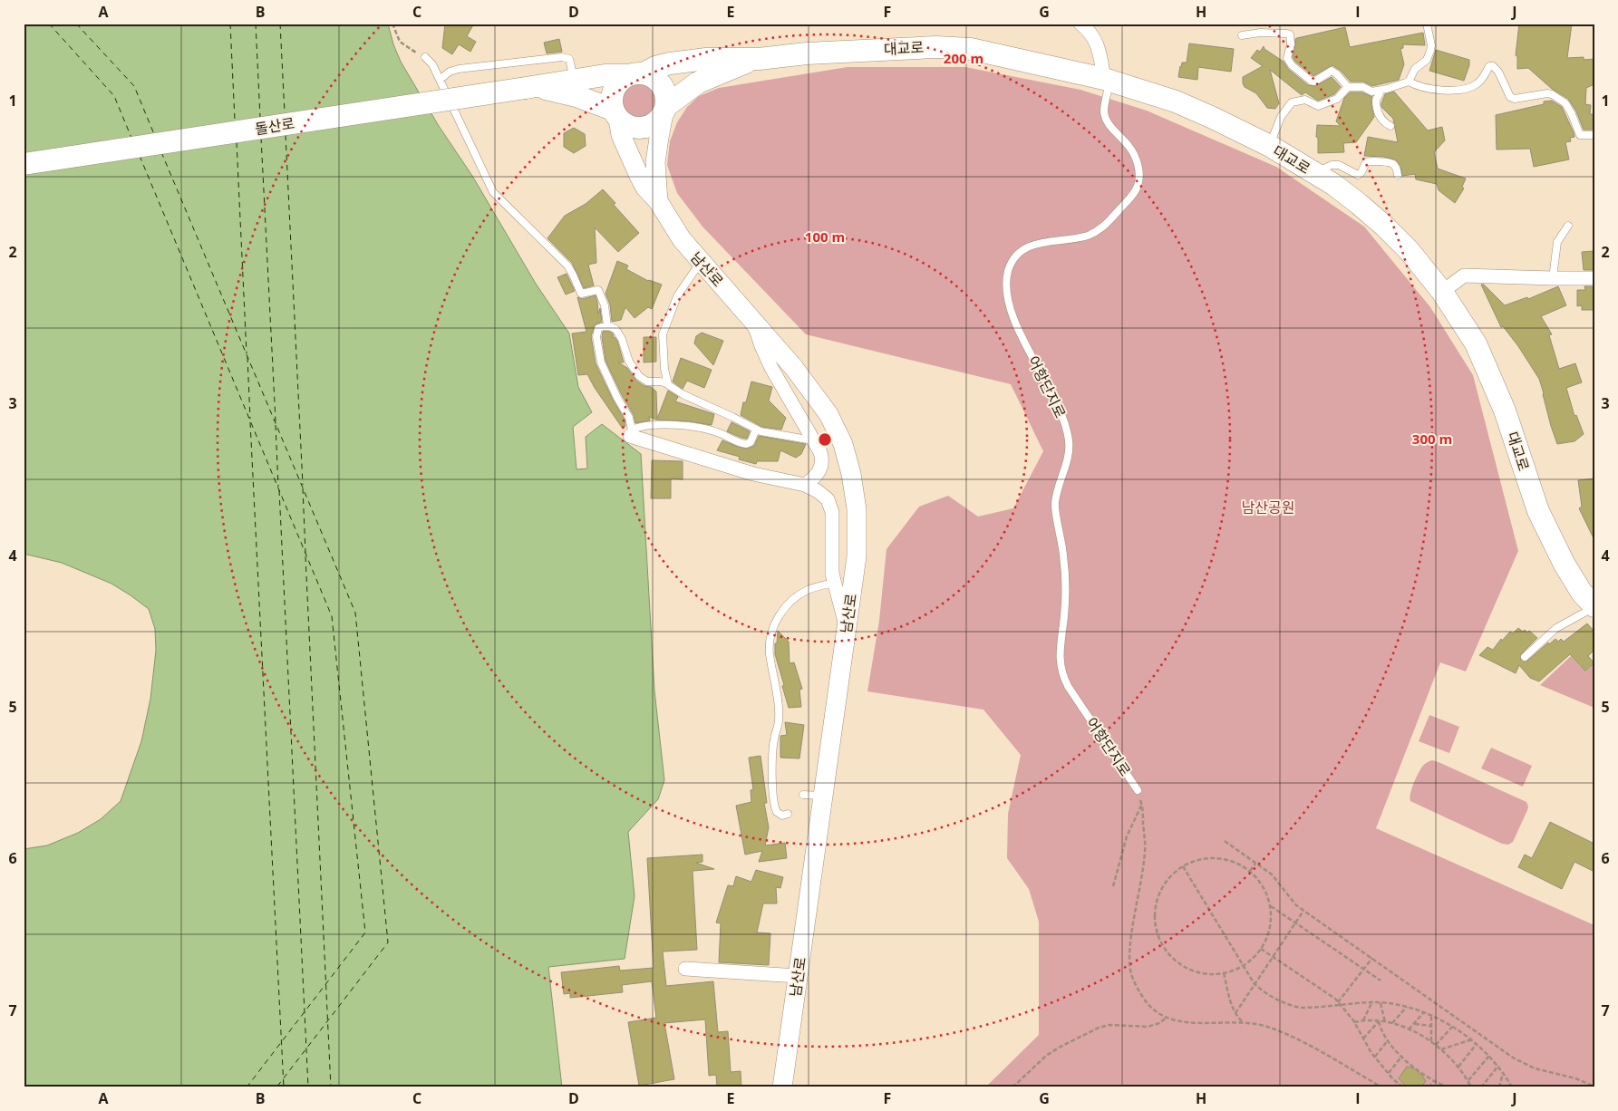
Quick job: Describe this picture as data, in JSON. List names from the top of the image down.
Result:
{
  "streets": {
    "main road": ["대교로", "돌산로"],
    "street": ["남산로", "어항단지로"]
  },
  "crossings": [
    ["대교로", "돌산로"],
    ["대교로", "남산로"],
    ["대교로", "어항단지로"]
  ],
  "parks": ["남산공원"],
  "grid": {
    "columns": [
      "A",
      "B",
      "C",
      "D",
      "E",
      "F",
      "G",
      "H",
      "I",
      "J"
    ],
    "rows": [
      "1",
      "2",
      "3",
      "4",
      "5",
      "6",
      "7"
    ]
  },
  "rings": ["200 m", "100 m", "300 m"]
}
